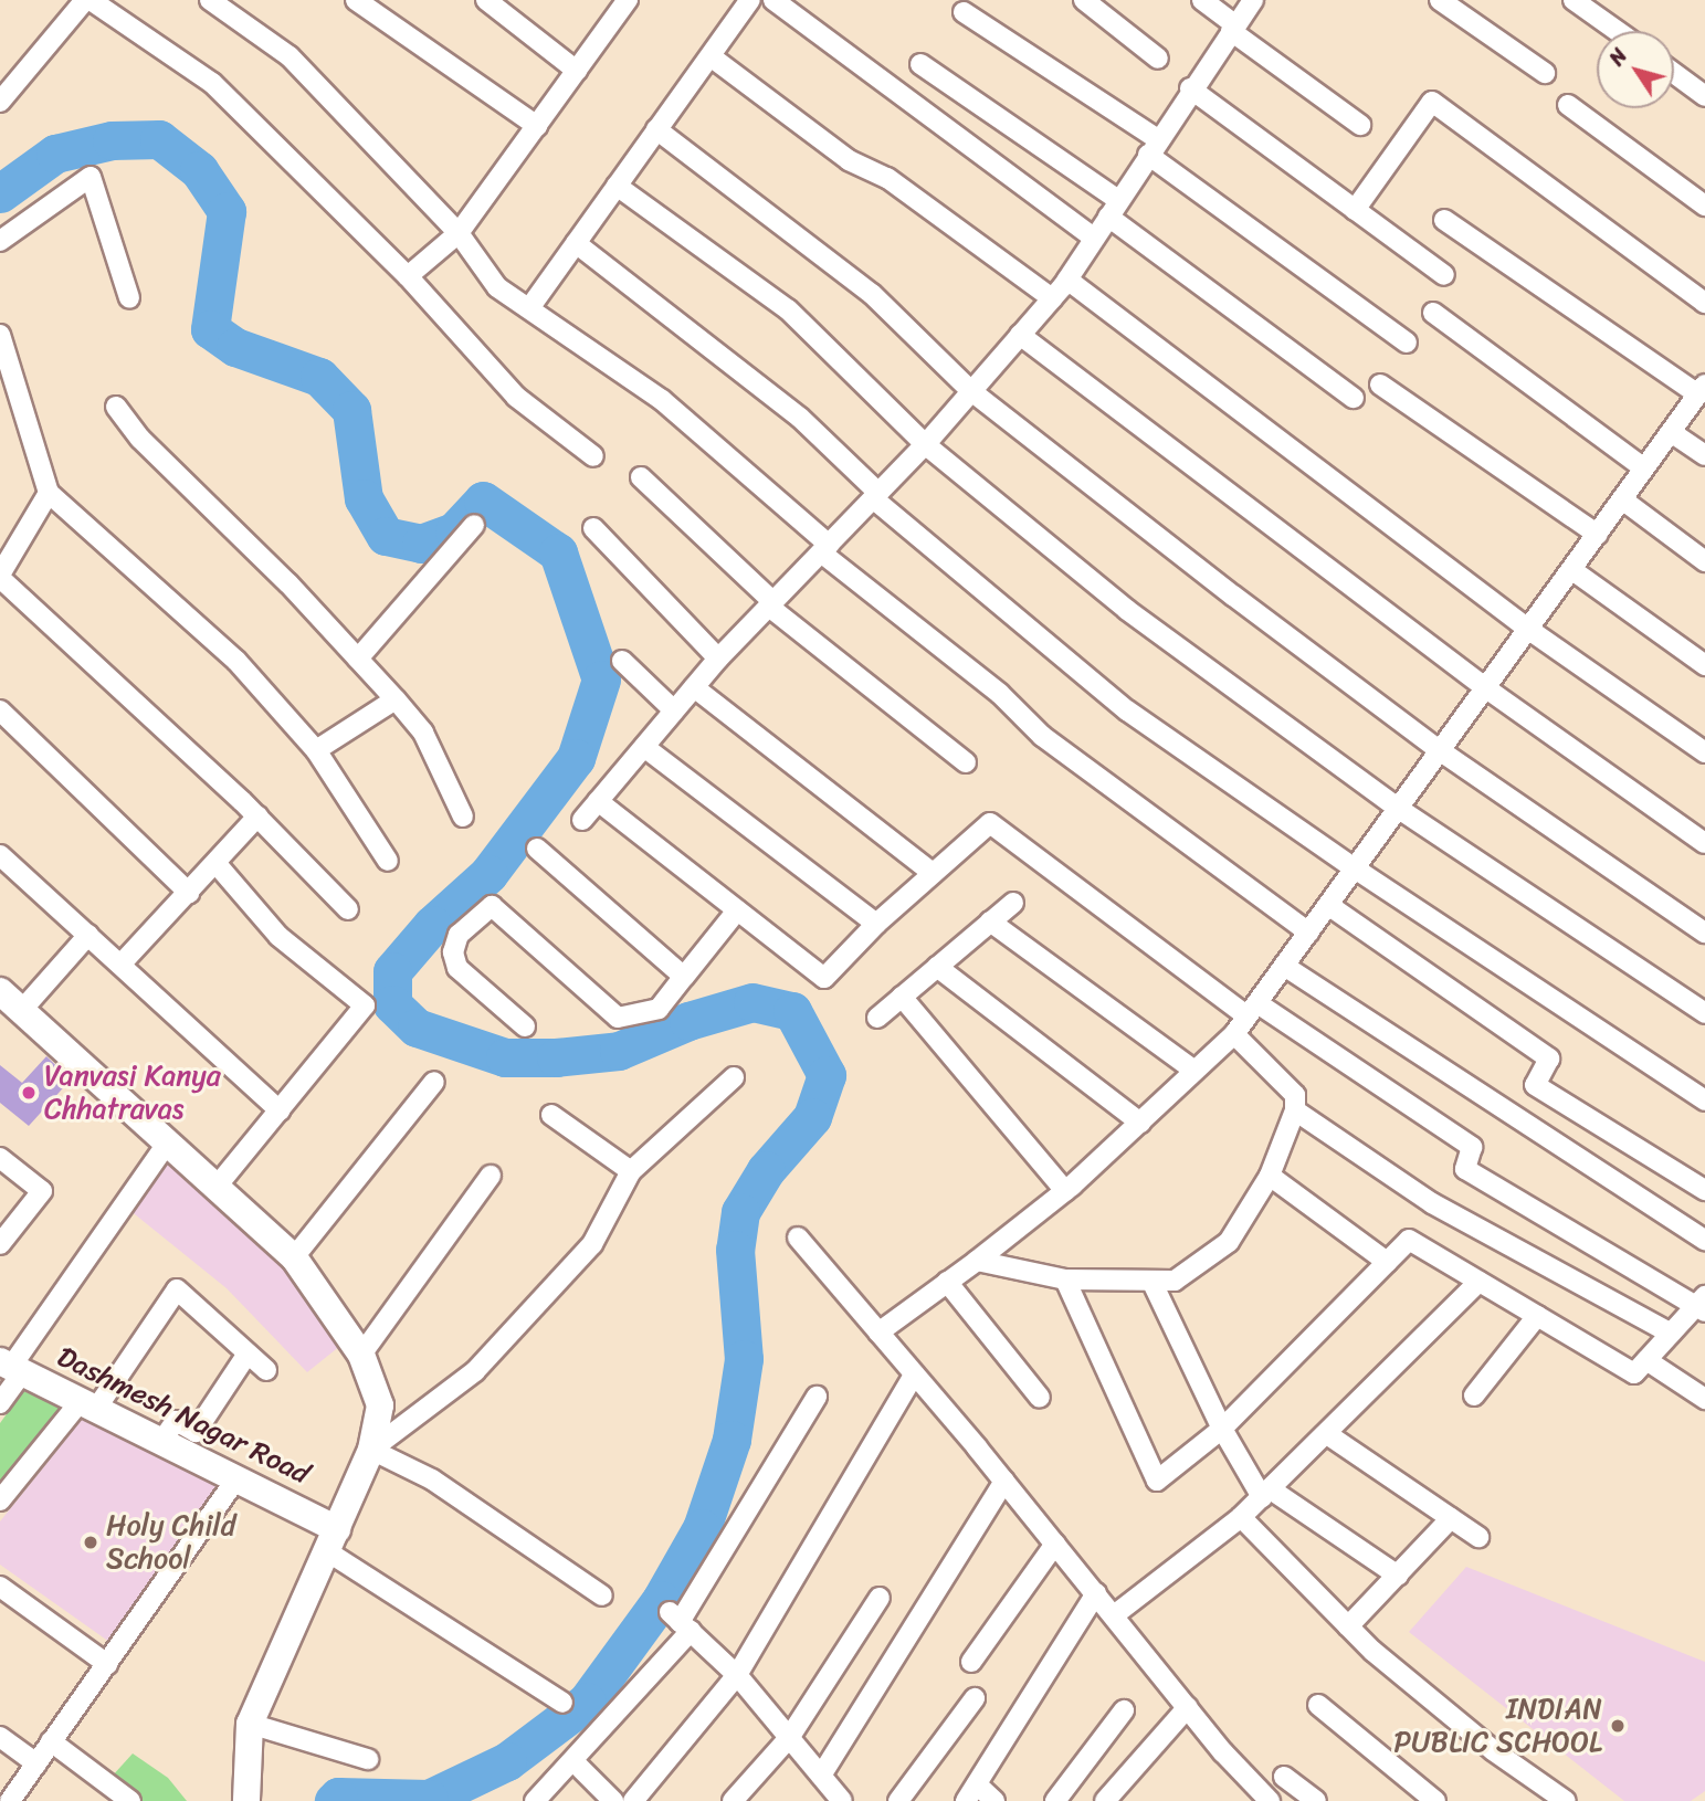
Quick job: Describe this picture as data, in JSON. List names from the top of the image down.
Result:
{
  "streets": {
    "street": ["Dashmesh Nagar Road"]
  },
  "places": ["Vanvasi Kanya Chhatravas", "Holy Child School", "INDIAN PUBLIC SCHOOL"],
  "north": "top left"
}
